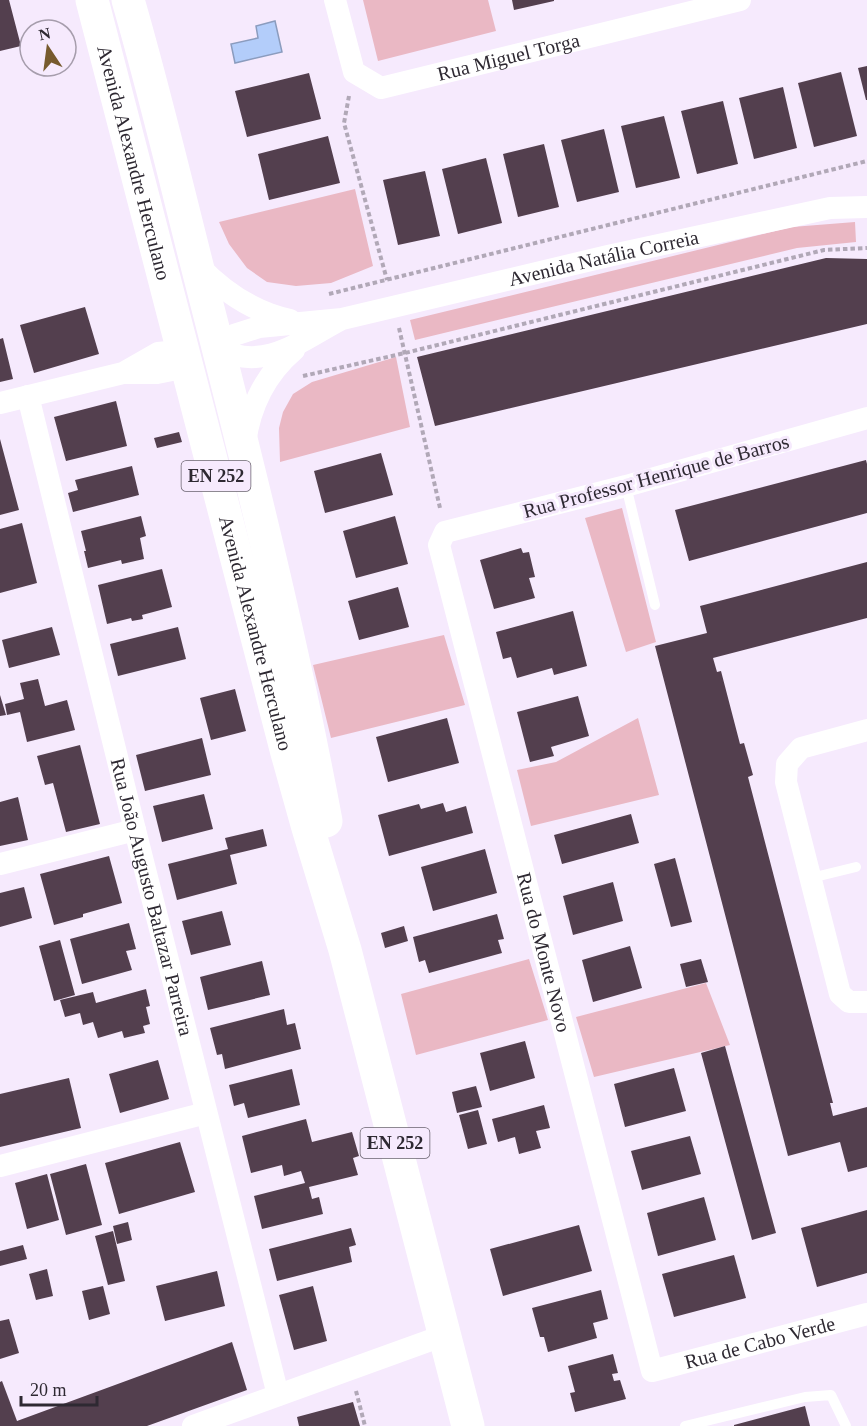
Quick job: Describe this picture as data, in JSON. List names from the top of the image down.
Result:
{
  "streets": {
    "main road": ["Avenida Alexandre Herculano", "EN 252"],
    "street": [
      "Rua Miguel Torga",
      "Avenida Natália Correia",
      "Rua Professor Henrique de Barros",
      "Rua João Augusto Baltazar Parreira",
      "Rua do Monte Novo",
      "Rua de Cabo Verde"
    ]
  },
  "crossings": [
    ["Avenida Alexandre Herculano", "Avenida Natália Correia"],
    ["Rua Professor Henrique de Barros", "Rua do Monte Novo"],
    ["Rua do Monte Novo", "Rua de Cabo Verde"]
  ],
  "scale_bar": "20 m",
  "north": "top"
}
